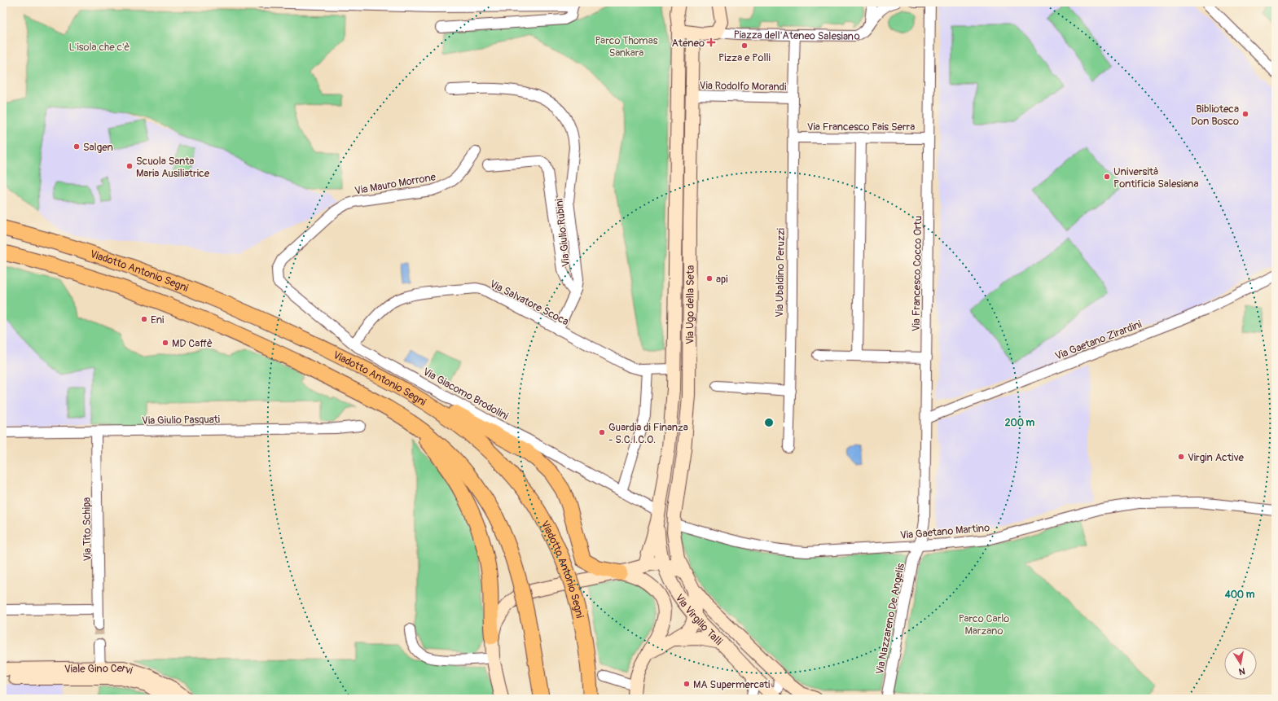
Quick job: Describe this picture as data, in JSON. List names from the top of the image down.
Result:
{
  "streets": {
    "main road": ["Viadotto Antonio Segni"],
    "street": [
      "Piazza dell'Ateneo Salesiano",
      "Via Rodolfo Morandi",
      "Via Francesco Pais Serra",
      "Via Mauro Morrone",
      "Via Giulio Rubini",
      "Via Ubaldino Peruzzi",
      "Via Francesco Cocco Ortu",
      "Via Salvatore Scoca",
      "Via Ugo della Seta",
      "Via Gaetano Zirardini",
      "Via Giacomo Brodolini",
      "Via Giulio Pasquati",
      "Via Tito Schipa",
      "Via Gaetano Martino",
      "Via Virgilio Talli",
      "Via Nazzareno De Angelis",
      "Viale Gino Cervi"
    ]
  },
  "crossings": [
    ["Piazza dell'Ateneo Salesiano", "Via Ubaldino Peruzzi"],
    ["Piazza dell'Ateneo Salesiano", "Via Ugo della Seta"],
    ["Via Rodolfo Morandi", "Via Ubaldino Peruzzi"],
    ["Via Rodolfo Morandi", "Via Ugo della Seta"],
    ["Via Francesco Pais Serra", "Via Ubaldino Peruzzi"],
    ["Via Francesco Pais Serra", "Via Francesco Cocco Ortu"],
    ["Via Mauro Morrone", "Via Giacomo Brodolini"],
    ["Via Giulio Rubini", "Via Salvatore Scoca"],
    ["Via Francesco Cocco Ortu", "Via Gaetano Zirardini"],
    ["Via Francesco Cocco Ortu", "Via Gaetano Martino"],
    ["Via Francesco Cocco Ortu", "Via Nazzareno De Angelis"],
    ["Via Salvatore Scoca", "Via Ugo della Seta"],
    ["Via Salvatore Scoca", "Via Giacomo Brodolini"],
    ["Via Ugo della Seta", "Via Giacomo Brodolini"],
    ["Via Ugo della Seta", "Via Gaetano Martino"],
    ["Via Ugo della Seta", "Via Virgilio Talli"],
    ["Via Giacomo Brodolini", "Via Virgilio Talli"],
    ["Via Giulio Pasquati", "Via Tito Schipa"],
    ["Via Gaetano Martino", "Via Nazzareno De Angelis"]
  ],
  "parks": ["Parco Thomas Sankara", "L'isola che c'è", "Parco Carlo Marzano"],
  "places": {
    "health": ["Ateneo"],
    "other": [
      "Pizza e Polli",
      "Biblioteca Don Bosco",
      "Salgen",
      "Scuola Santa Maria Ausiliatrice",
      "Università Pontificia Salesiana",
      "api",
      "Eni",
      "MD Caffè",
      "Guardia di Finanza - S.C.I.C.O.",
      "Virgin Active",
      "MA Supermercati"
    ]
  },
  "north": "bottom",
  "rings": ["200 m", "400 m"]
}
